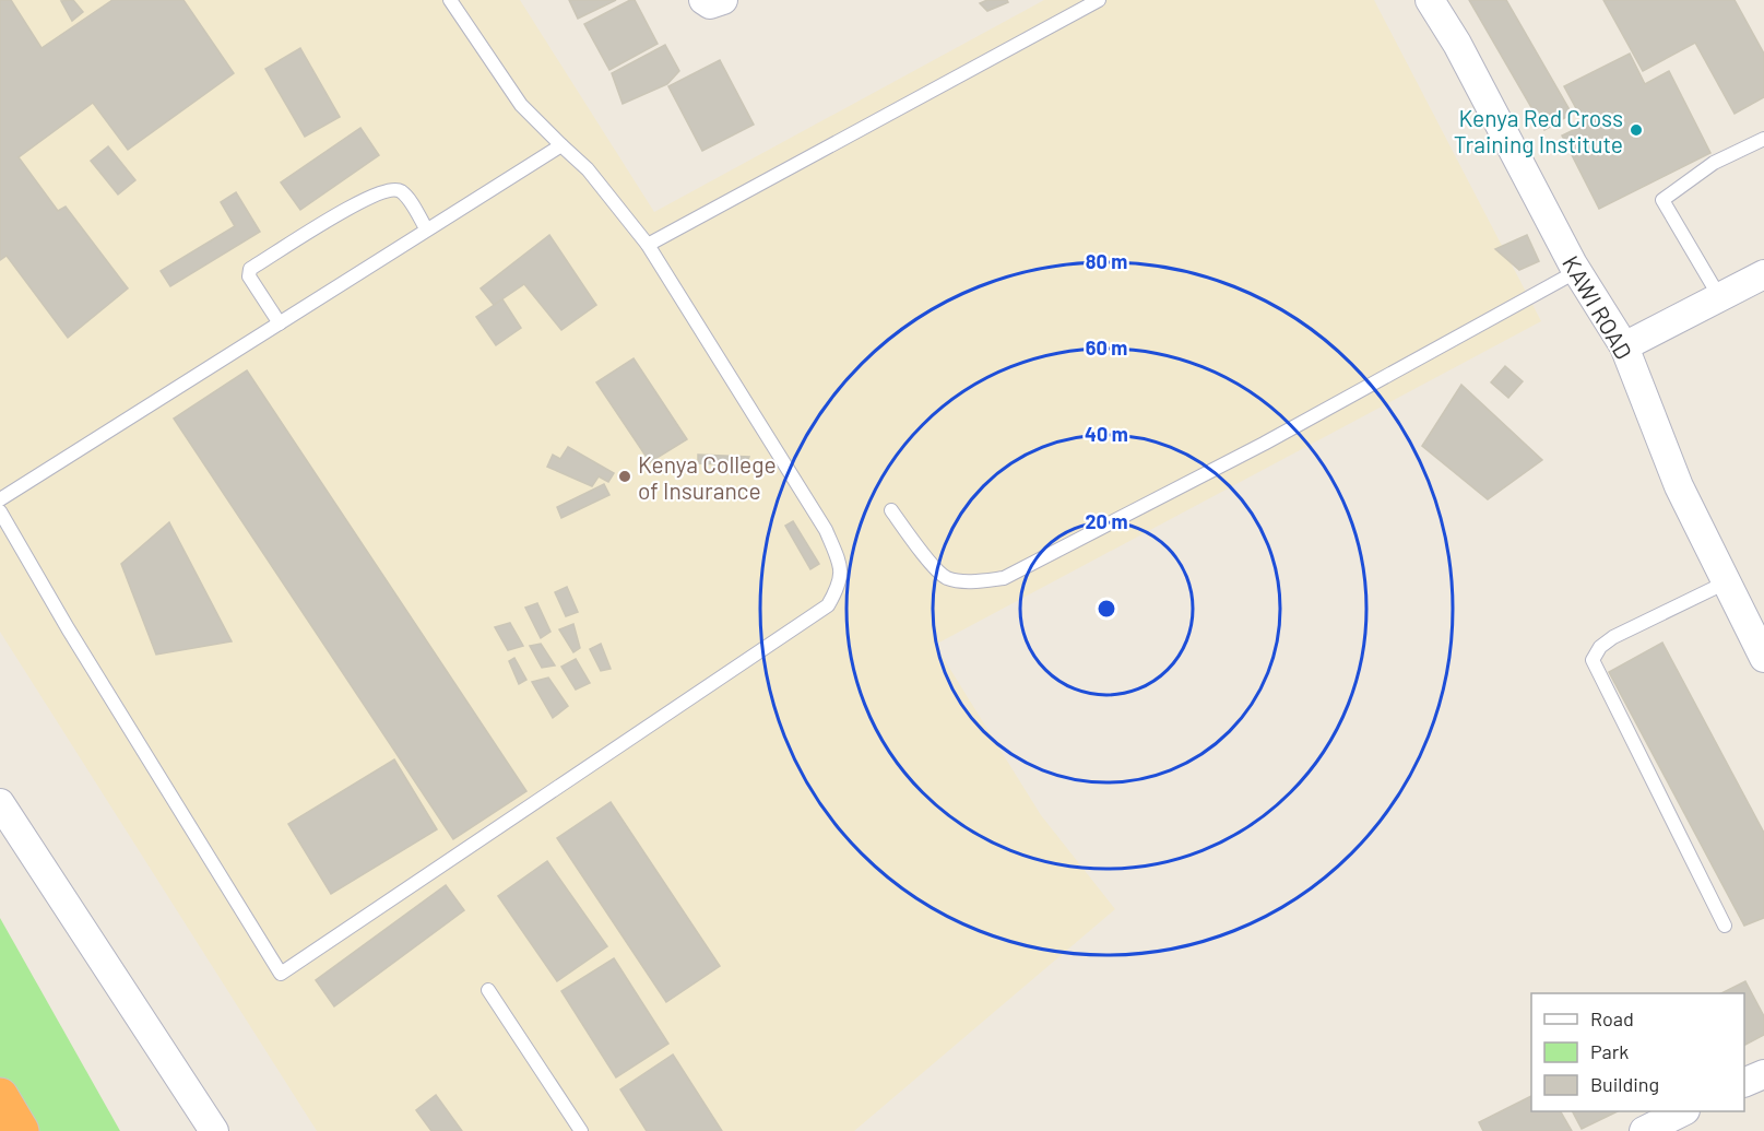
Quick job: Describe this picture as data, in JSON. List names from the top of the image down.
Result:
{
  "streets": {
    "street": ["KAWI ROAD"]
  },
  "places": ["Kenya Red Cross Training Institute", "Kenya College of Insurance"],
  "legend": ["Road", "Park", "Building"],
  "rings": [
    "80 m",
    "60 m",
    "40 m",
    "20 m"
  ]
}
